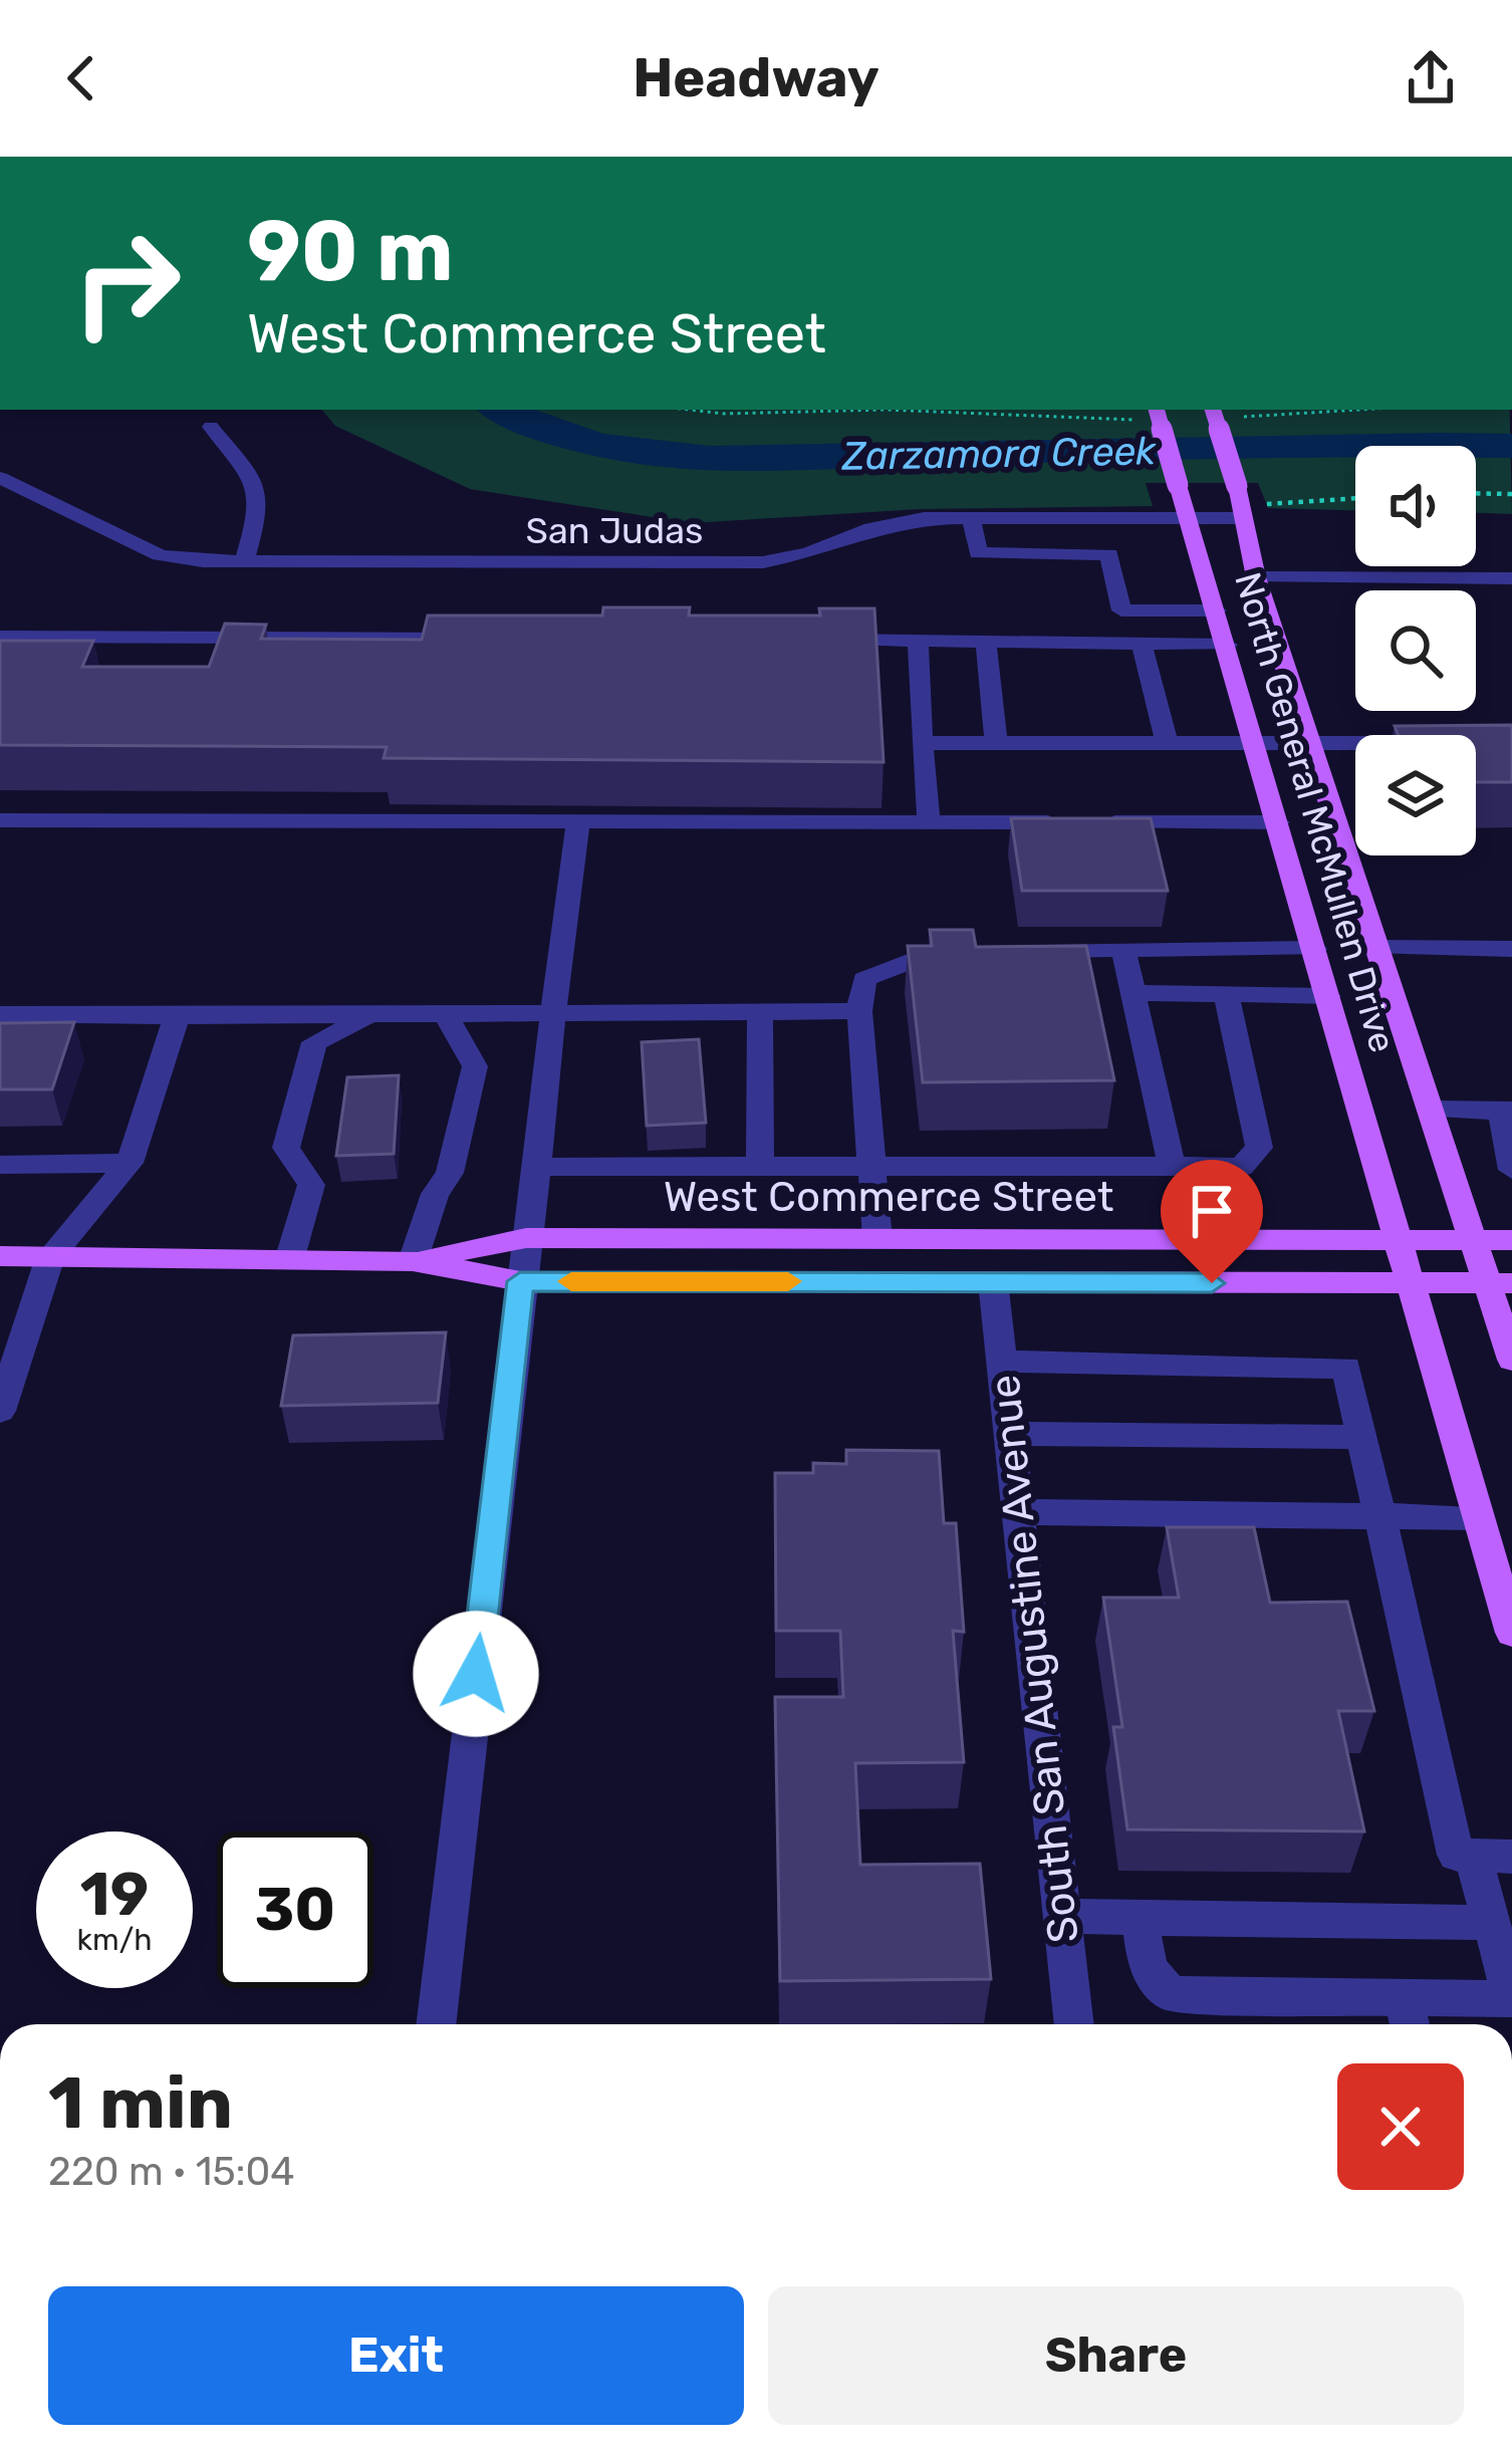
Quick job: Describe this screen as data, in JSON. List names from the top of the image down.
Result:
{
  "streets": {
    "main road": ["North General McMullen Drive", "West Commerce Street"],
    "street": ["San Judas", "South San Augustine Avenue"]
  },
  "crossings": [
    ["San Judas", "North General McMullen Drive"],
    ["North General McMullen Drive", "West Commerce Street"],
    ["West Commerce Street", "South San Augustine Avenue"]
  ],
  "water": ["Zarzamora Creek"],
  "page": {
    "header": "Headway",
    "turn": ["90 m", "West Commerce Street"],
    "speed": "19 km/h",
    "limit": "30",
    "heading": ["1 min", "220 m · 15:04"],
    "buttons": ["Exit", "Share"]
  }
}
